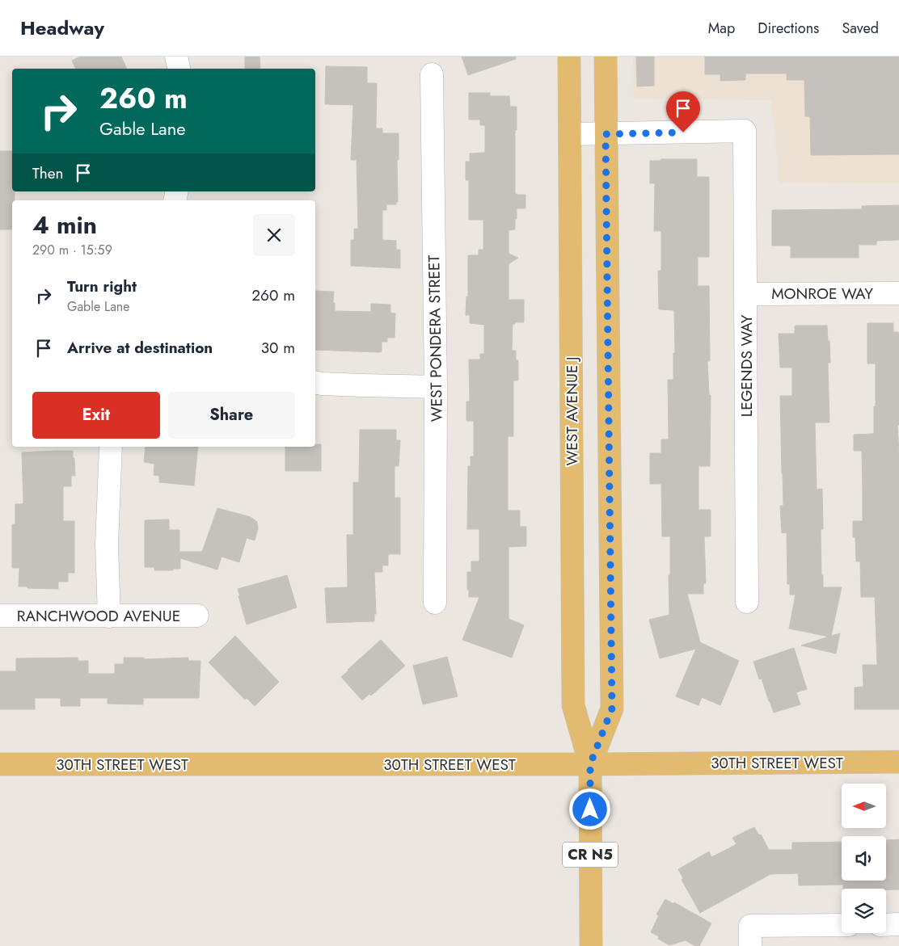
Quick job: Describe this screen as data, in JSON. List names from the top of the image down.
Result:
{
  "streets": {
    "main road": ["WEST AVENUE J", "30TH STREET WEST", "CR N5"],
    "street": [
      "MONROE WAY",
      "WEST PONDERA STREET",
      "LEGENDS WAY",
      "RANCHWOOD AVENUE"
    ]
  },
  "crossings": [
    ["MONROE WAY", "LEGENDS WAY"],
    ["LEGENDS WAY", "WEST AVENUE J"],
    ["WEST AVENUE J", "30TH STREET WEST"]
  ],
  "north": "left",
  "page": {
    "header": "Headway",
    "nav": ["Map", "Directions", "Saved"],
    "turn": ["260 m", "Gable Lane"],
    "then": "Then",
    "heading": ["4 min", "290 m · 15:59"],
    "list": [
      {
        "name": "Turn right",
        "note": "Gable Lane",
        "value": "260 m"
      },
      {
        "name": "Arrive at destination",
        "value": "30 m"
      }
    ],
    "buttons": ["Exit", "Share"]
  }
}
